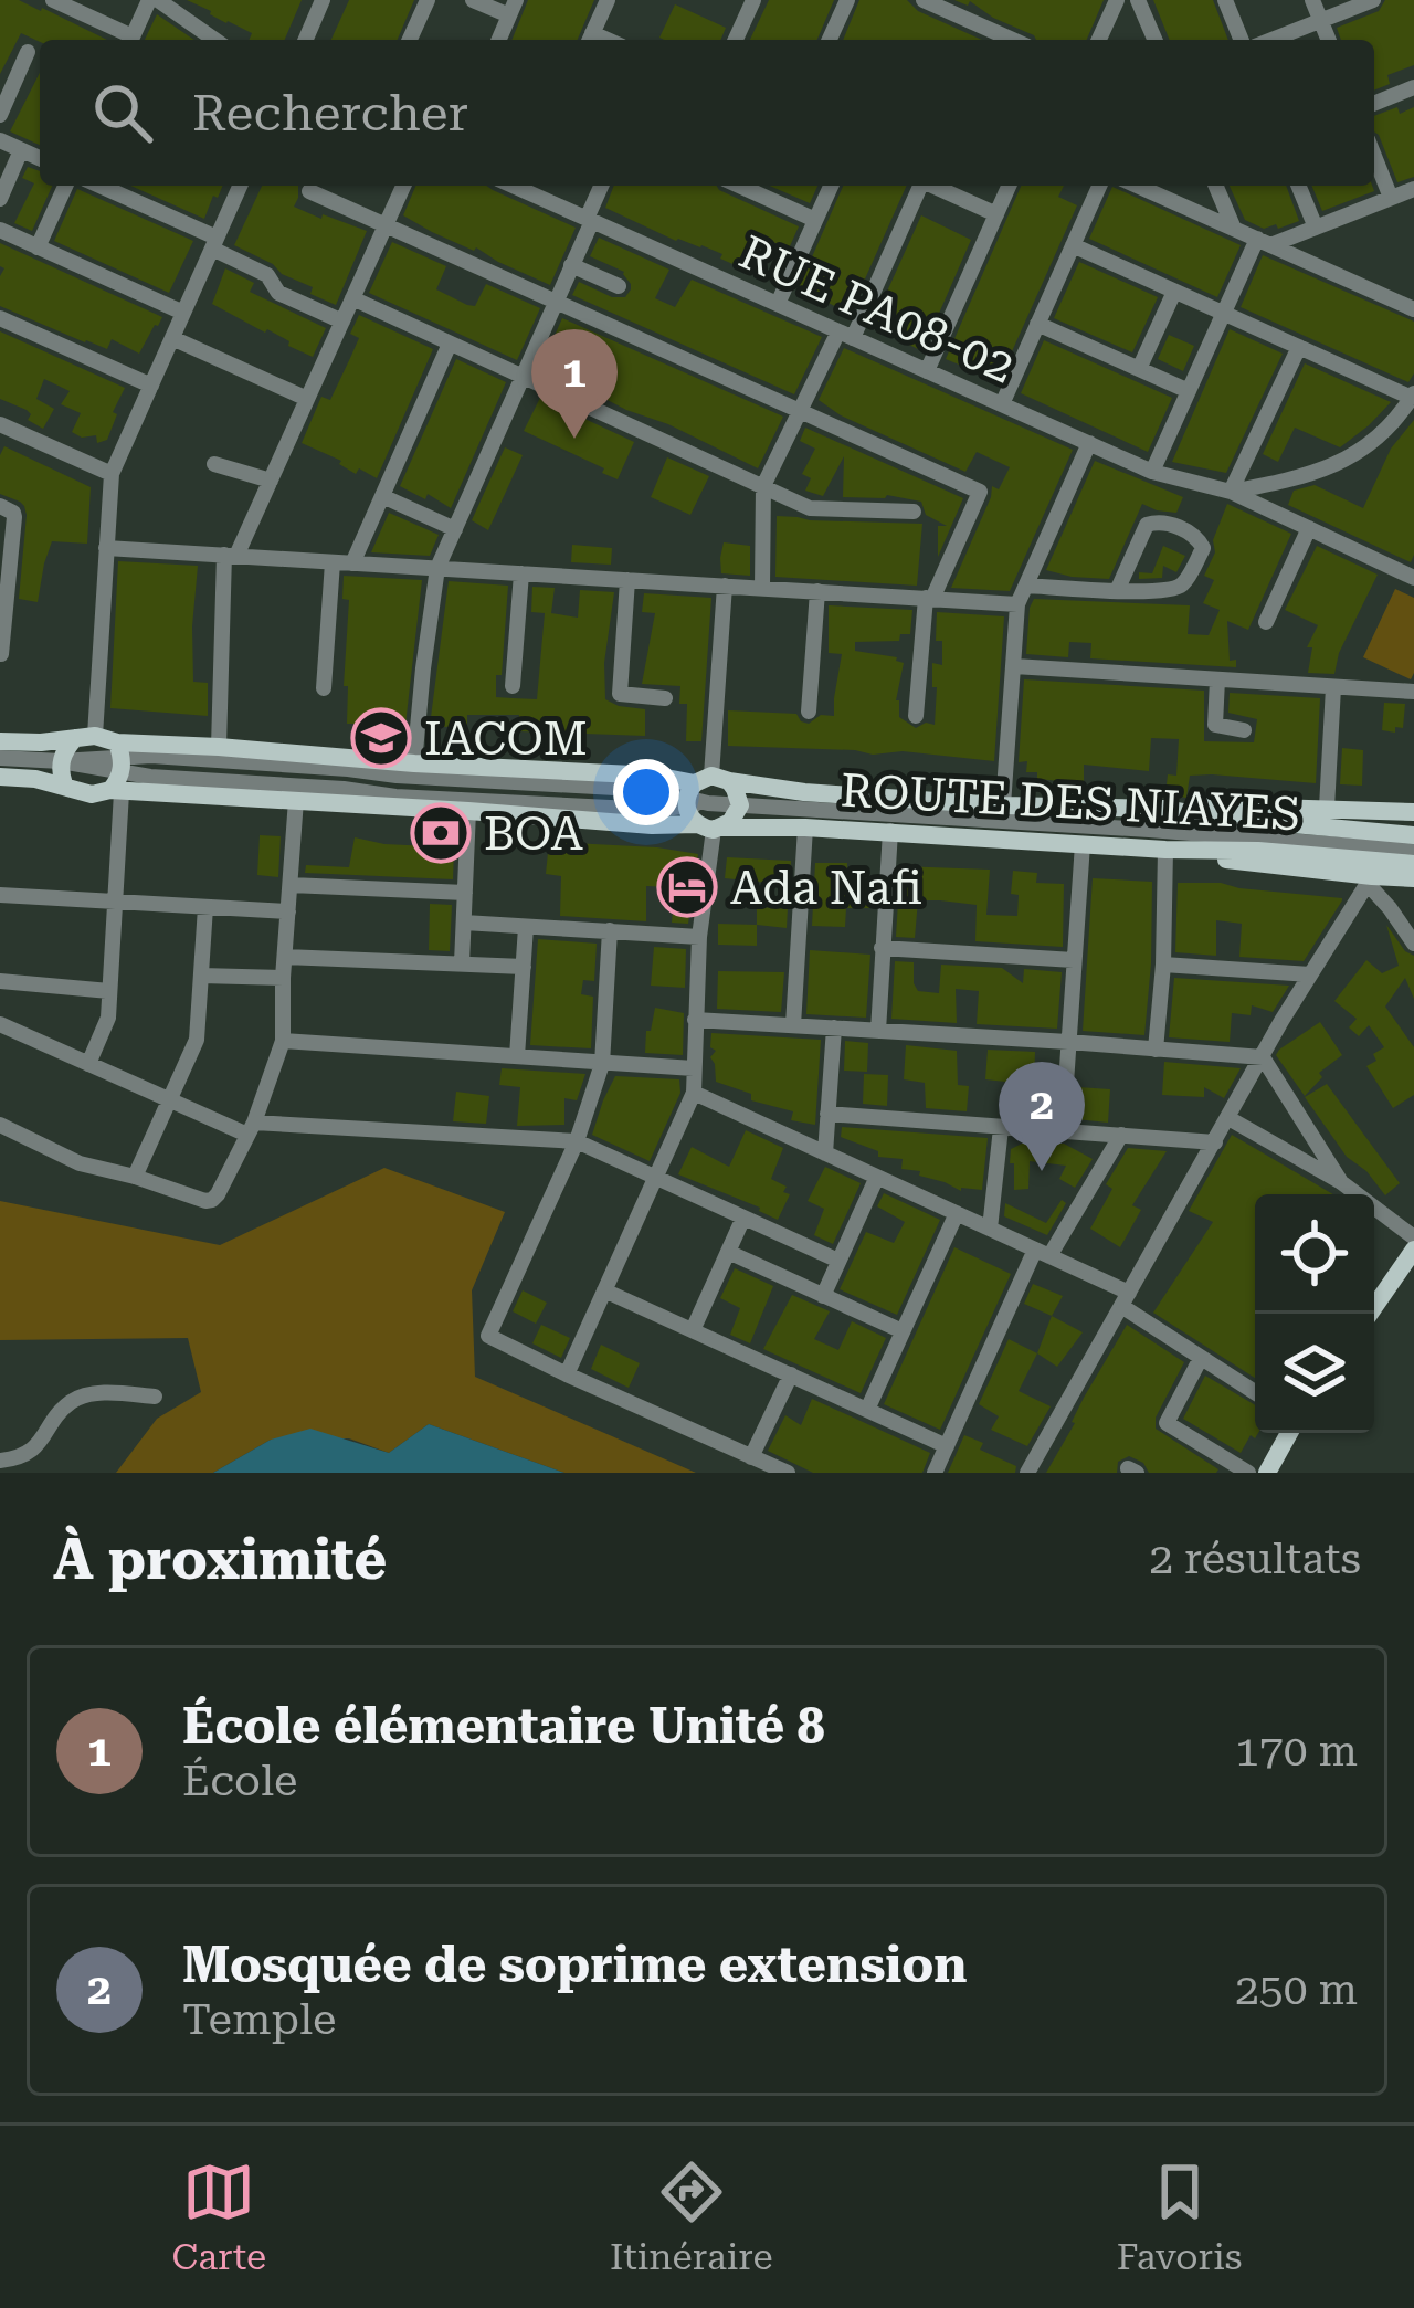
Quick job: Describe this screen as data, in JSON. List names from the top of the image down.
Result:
{
  "streets": {
    "main road": ["ROUTE DES NIAYES"],
    "street": ["RUE PA08-02"]
  },
  "places": {
    "school or university": ["IACOM"],
    "bank": ["BOA"],
    "hotel": ["Ada Nafi"]
  },
  "page": {
    "search": "Rechercher",
    "pins": ["1", "2"],
    "heading": ["À proximité", "2 résultats"],
    "list": [
      {
        "mark": "1",
        "name": "École élémentaire Unité 8",
        "note": "École",
        "value": "170 m"
      },
      {
        "mark": "2",
        "name": "Mosquée de soprime extension",
        "note": "Temple",
        "value": "250 m"
      }
    ],
    "nav": ["Carte", "Itinéraire", "Favoris"]
  }
}
